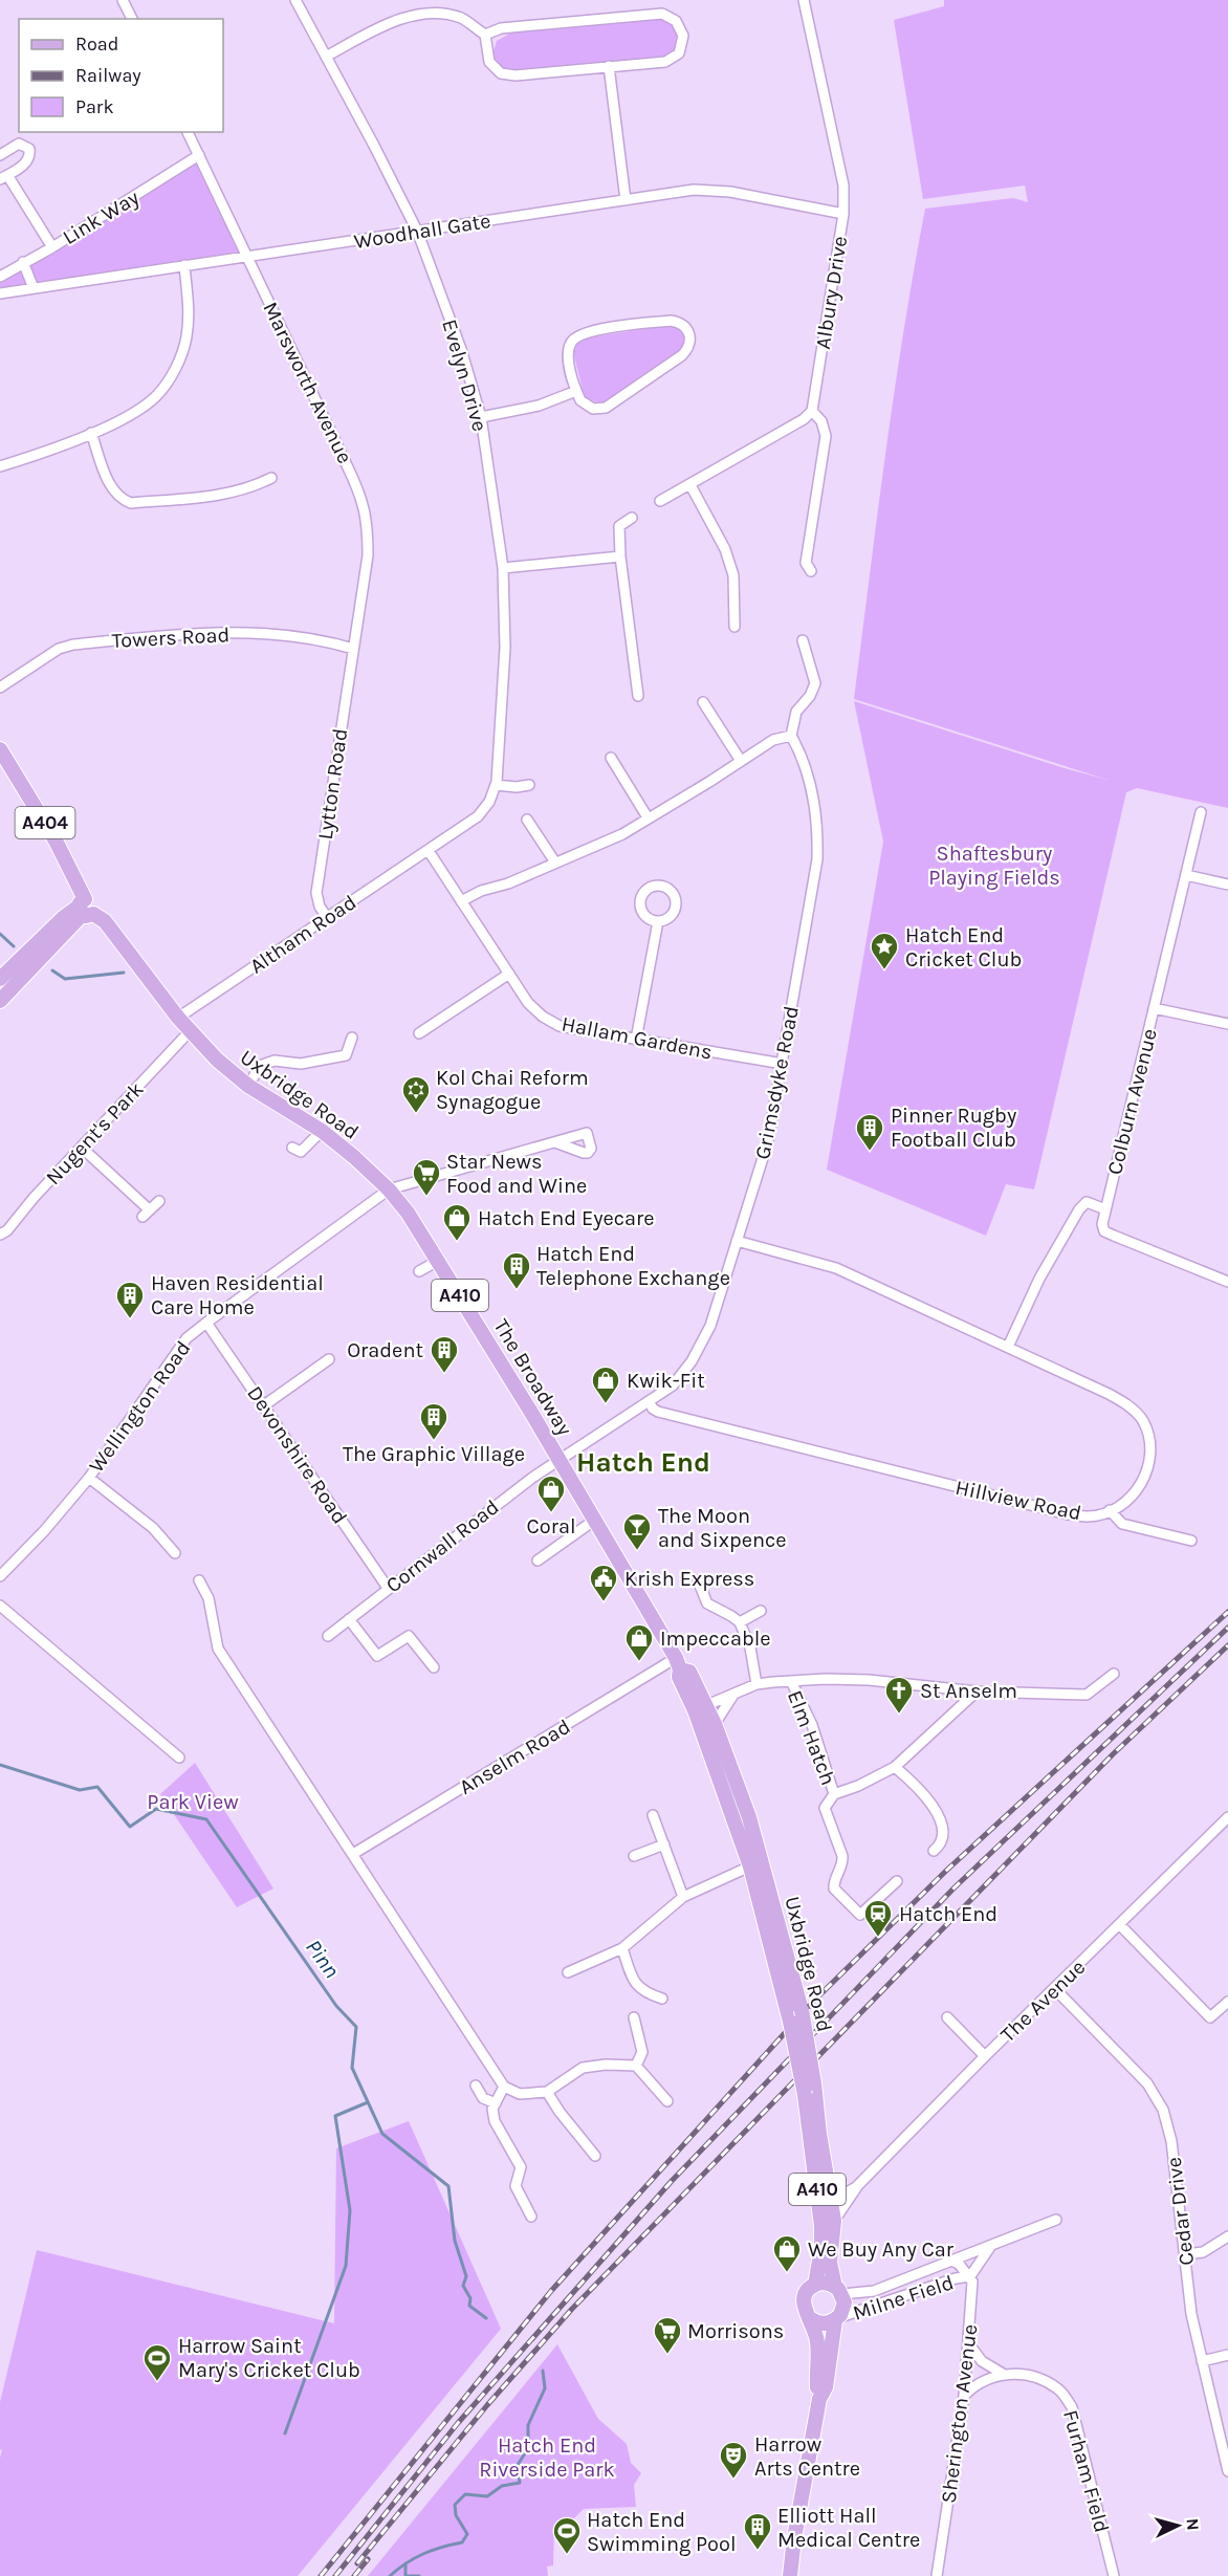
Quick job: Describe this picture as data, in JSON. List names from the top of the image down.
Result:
{
  "streets": {
    "main road": [
      "A404",
      "Uxbridge Road",
      "A410",
      "The Broadway"
    ],
    "street": [
      "Link Way",
      "Woodhall Gate",
      "Albury Drive",
      "Evelyn Drive",
      "Marsworth Avenue",
      "Towers Road",
      "Lytton Road",
      "Altham Road",
      "Hallam Gardens",
      "Grimsdyke Road",
      "Colburn Avenue",
      "Nugent's Park",
      "Wellington Road",
      "Devonshire Road",
      "Hillview Road",
      "Cornwall Road",
      "Elm Hatch",
      "Anselm Road",
      "The Avenue",
      "Cedar Drive",
      "Milne Field",
      "Sherington Avenue",
      "Furham Field"
    ]
  },
  "crossings": [
    ["Link Way", "Marsworth Avenue"],
    ["Woodhall Gate", "Albury Drive"],
    ["Woodhall Gate", "Evelyn Drive"],
    ["Woodhall Gate", "Marsworth Avenue"],
    ["Evelyn Drive", "Altham Road"],
    ["Evelyn Drive", "Hallam Gardens"],
    ["Marsworth Avenue", "Towers Road"],
    ["Marsworth Avenue", "Lytton Road"],
    ["Towers Road", "Lytton Road"],
    ["Lytton Road", "Altham Road"],
    ["Altham Road", "Hallam Gardens"],
    ["Altham Road", "Uxbridge Road"],
    ["Hallam Gardens", "Grimsdyke Road"],
    ["Grimsdyke Road", "Uxbridge Road"],
    ["Grimsdyke Road", "The Broadway"],
    ["Grimsdyke Road", "Hillview Road"],
    ["Grimsdyke Road", "Cornwall Road"],
    ["Uxbridge Road", "Nugent's Park"],
    ["Uxbridge Road", "The Broadway"],
    ["Uxbridge Road", "Wellington Road"],
    ["Uxbridge Road", "Cornwall Road"],
    ["Uxbridge Road", "Anselm Road"],
    ["Uxbridge Road", "The Avenue"],
    ["Uxbridge Road", "Milne Field"],
    ["The Broadway", "Wellington Road"],
    ["The Broadway", "Cornwall Road"],
    ["Wellington Road", "Devonshire Road"],
    ["Devonshire Road", "Cornwall Road"],
    ["The Avenue", "Cedar Drive"],
    ["Milne Field", "Sherington Avenue"],
    ["Sherington Avenue", "Furham Field"]
  ],
  "districts": ["Hatch End"],
  "water": ["Pinn"],
  "parks": ["Shaftesbury Playing Fields", "Park View", "Hatch End Riverside Park"],
  "places": {
    "place": ["Hatch End Cricket Club"],
    "synagogue": ["Kol Chai Reform Synagogue"],
    "building": [
      "Pinner Rugby Football Club",
      "Hatch End Telephone Exchange",
      "Haven Residential Care Home",
      "Oradent",
      "The Graphic Village",
      "Elliott Hall Medical Centre"
    ],
    "supermarket": ["Star News Food and Wine", "Morrisons"],
    "shop": [
      "Hatch End Eyecare",
      "Kwik-Fit",
      "Coral",
      "Impeccable",
      "We Buy Any Car"
    ],
    "bar": ["The Moon and Sixpence"],
    "public building": ["Krish Express"],
    "church": ["St Anselm"],
    "station": ["Hatch End"],
    "sports": ["Harrow Saint Mary's Cricket Club", "Hatch End Swimming Pool"],
    "theatre": ["Harrow Arts Centre"]
  },
  "legend": ["Road", "Railway", "Park"],
  "north": "right"
}
